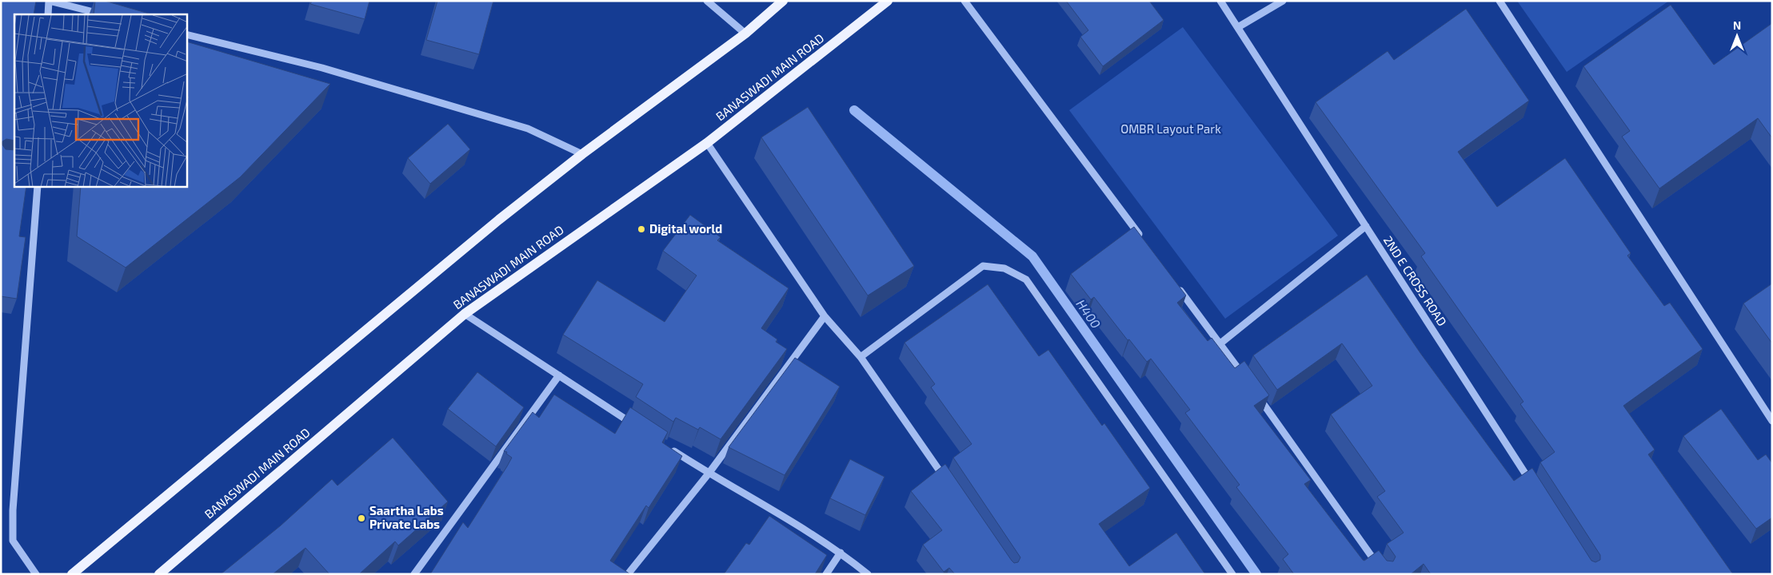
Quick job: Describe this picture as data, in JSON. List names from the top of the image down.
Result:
{
  "streets": {
    "main road": ["BANASWADI MAIN ROAD"],
    "street": ["2ND E CROSS ROAD"]
  },
  "water": ["H400"],
  "parks": ["OMBR Layout Park"],
  "places": ["Digital world", "Saartha Labs Private Labs"],
  "north": "top"
}
